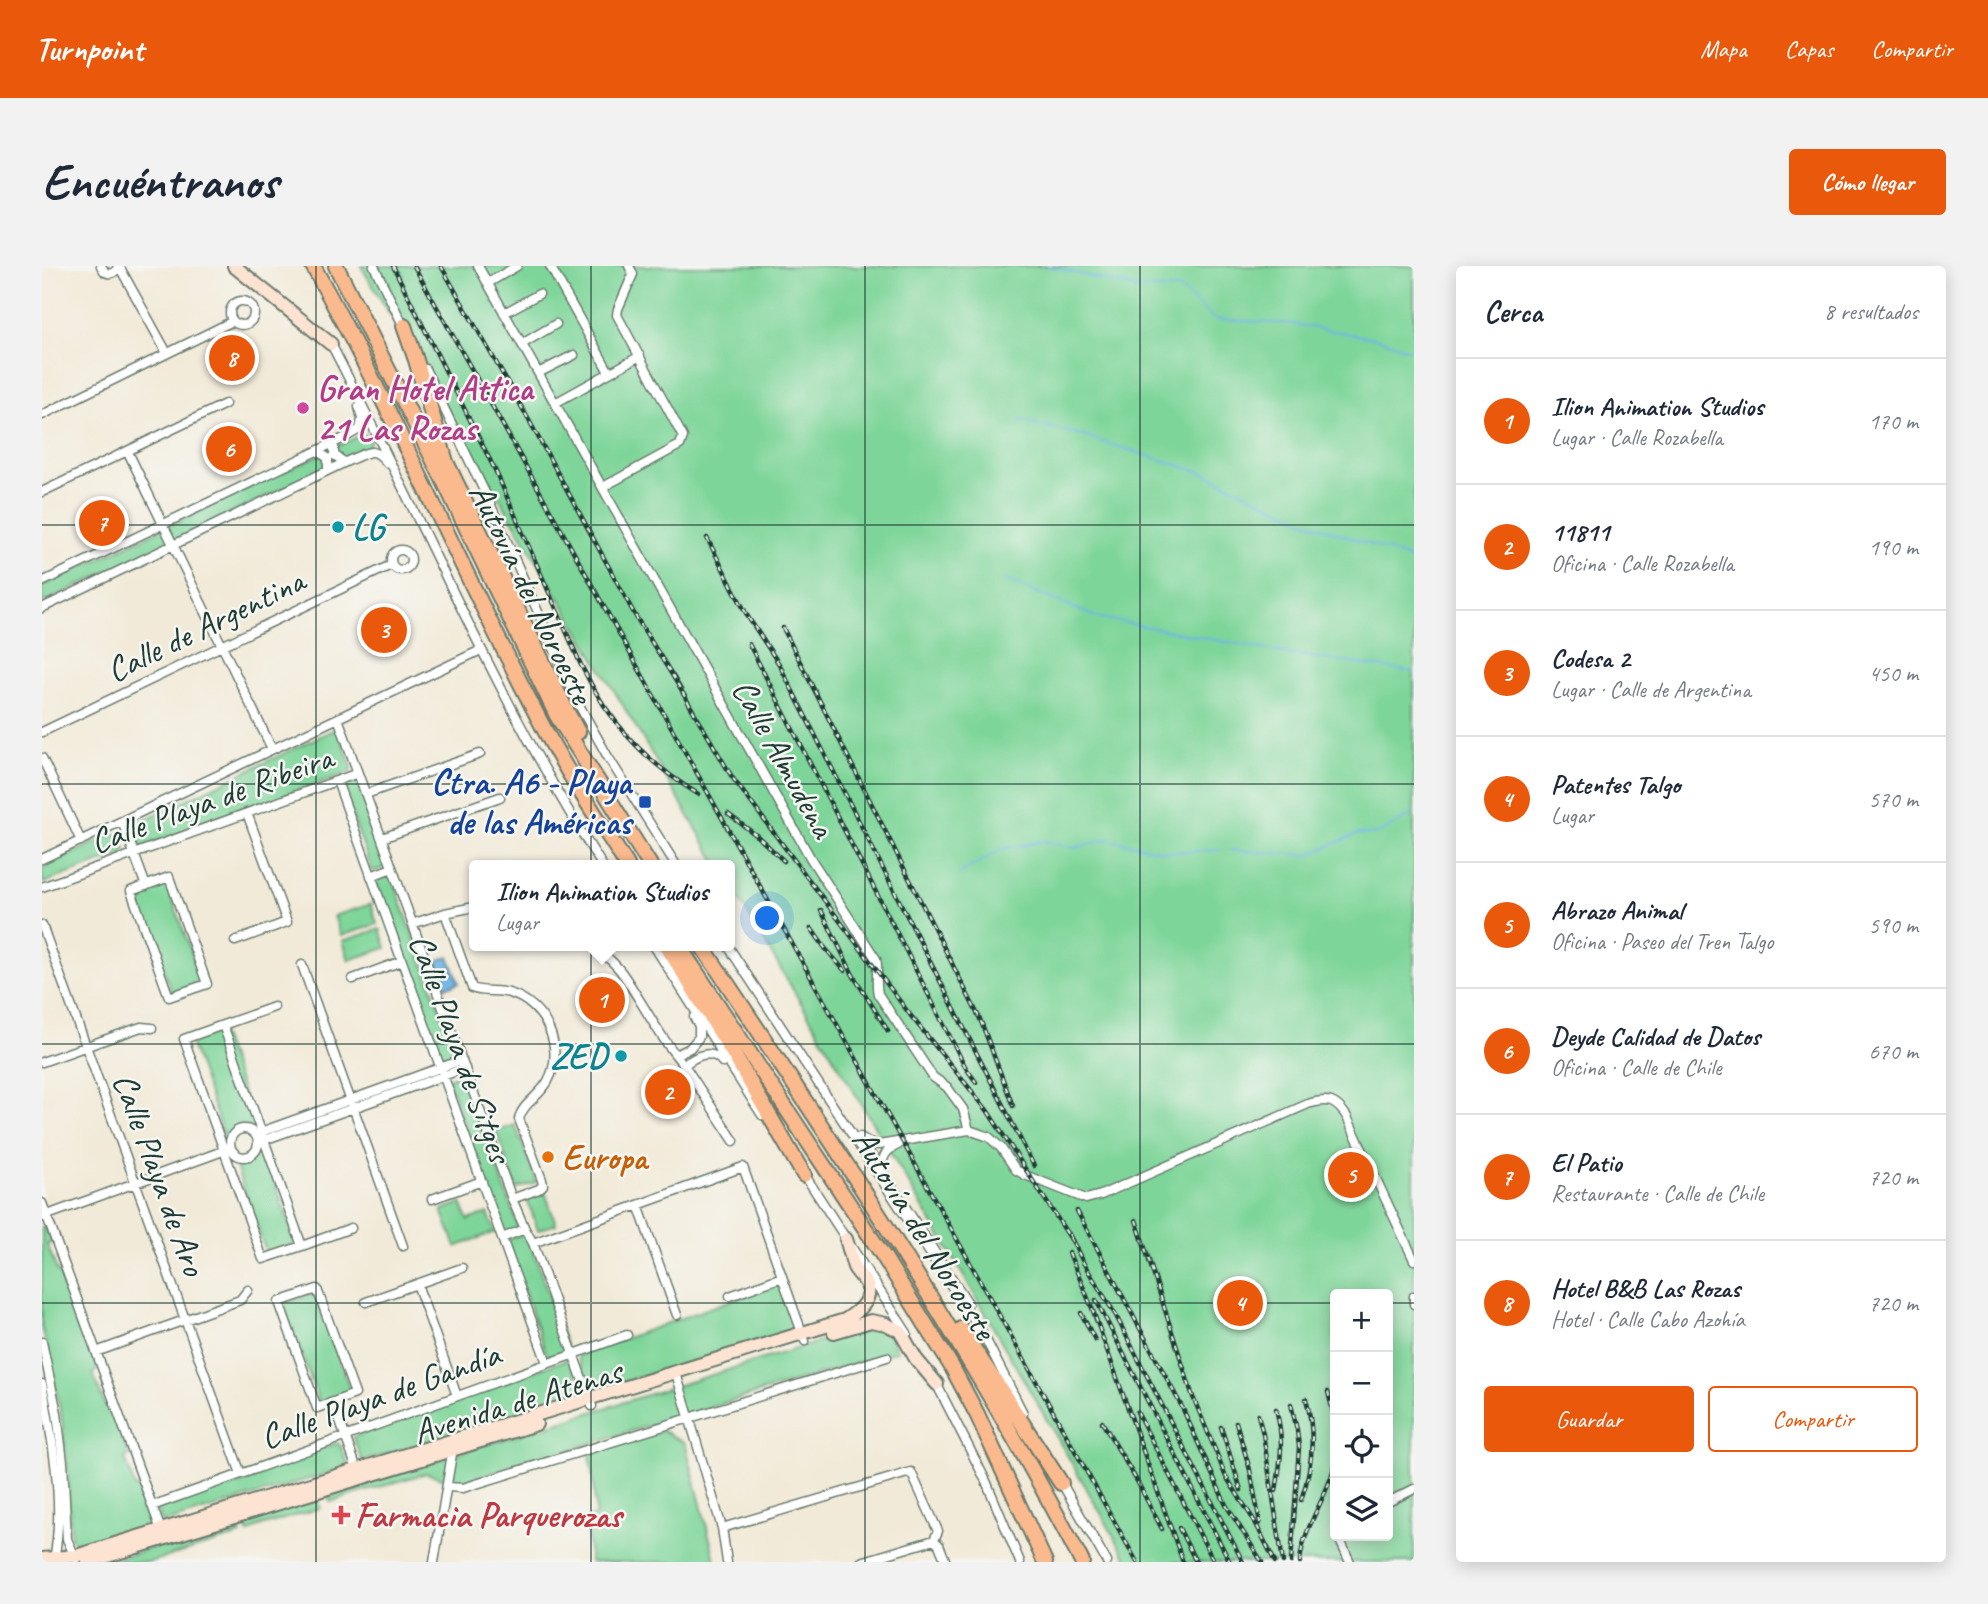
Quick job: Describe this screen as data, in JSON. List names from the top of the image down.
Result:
{
  "streets": {
    "highway": ["Autovía del Noroeste"],
    "main road": ["Avenida de Atenas"],
    "street": [
      "Calle de Argentina",
      "Calle Almudena",
      "Calle Playa de Ribeira",
      "Calle Playa de Sitges",
      "Calle Playa de Aro",
      "Calle Playa de Gandía"
    ]
  },
  "crossings": [
    ["Calle Playa de Ribeira", "Calle Playa de Sitges"],
    ["Calle Playa de Sitges", "Calle Playa de Gandía"],
    ["Calle Playa de Sitges", "Avenida de Atenas"],
    ["Calle Playa de Aro", "Calle Playa de Gandía"]
  ],
  "places": {
    "other": [
      "Gran Hotel Attica 21 Las Rozas",
      "LG",
      "ZED",
      "Europa"
    ],
    "transit": ["Ctra. A6 - Playa de las Américas"],
    "health": ["Farmacia Parquerozas"]
  },
  "page": {
    "header": "Turnpoint",
    "nav": ["Mapa", "Capas", "Compartir"],
    "buttons": [
      "Cómo llegar",
      ["Guardar", "Compartir"]
    ],
    "title": "Encuéntranos",
    "heading": ["Cerca", "8 resultados"],
    "pins": [
      "8",
      "6",
      "7",
      "3",
      "1",
      "2",
      "5",
      "4"
    ],
    "list": [
      {
        "mark": "1",
        "name": "Ilion Animation Studios",
        "note": "Lugar · Calle Rozabella",
        "value": "170 m"
      },
      {
        "mark": "2",
        "name": "11811",
        "note": "Oficina · Calle Rozabella",
        "value": "190 m"
      },
      {
        "mark": "3",
        "name": "Codesa 2",
        "note": "Lugar · Calle de Argentina",
        "value": "450 m"
      },
      {
        "mark": "4",
        "name": "Patentes Talgo",
        "note": "Lugar",
        "value": "570 m"
      },
      {
        "mark": "5",
        "name": "Abrazo Animal",
        "note": "Oficina · Paseo del Tren Talgo",
        "value": "590 m"
      },
      {
        "mark": "6",
        "name": "Deyde Calidad de Datos",
        "note": "Oficina · Calle de Chile",
        "value": "670 m"
      },
      {
        "mark": "7",
        "name": "El Patio",
        "note": "Restaurante · Calle de Chile",
        "value": "720 m"
      },
      {
        "mark": "8",
        "name": "Hotel B&B Las Rozas",
        "note": "Hotel · Calle Cabo Azohía",
        "value": "720 m"
      }
    ],
    "popup": ["Ilion Animation Studios", "Lugar"],
    "map_buttons": ["+", "−"]
  }
}
